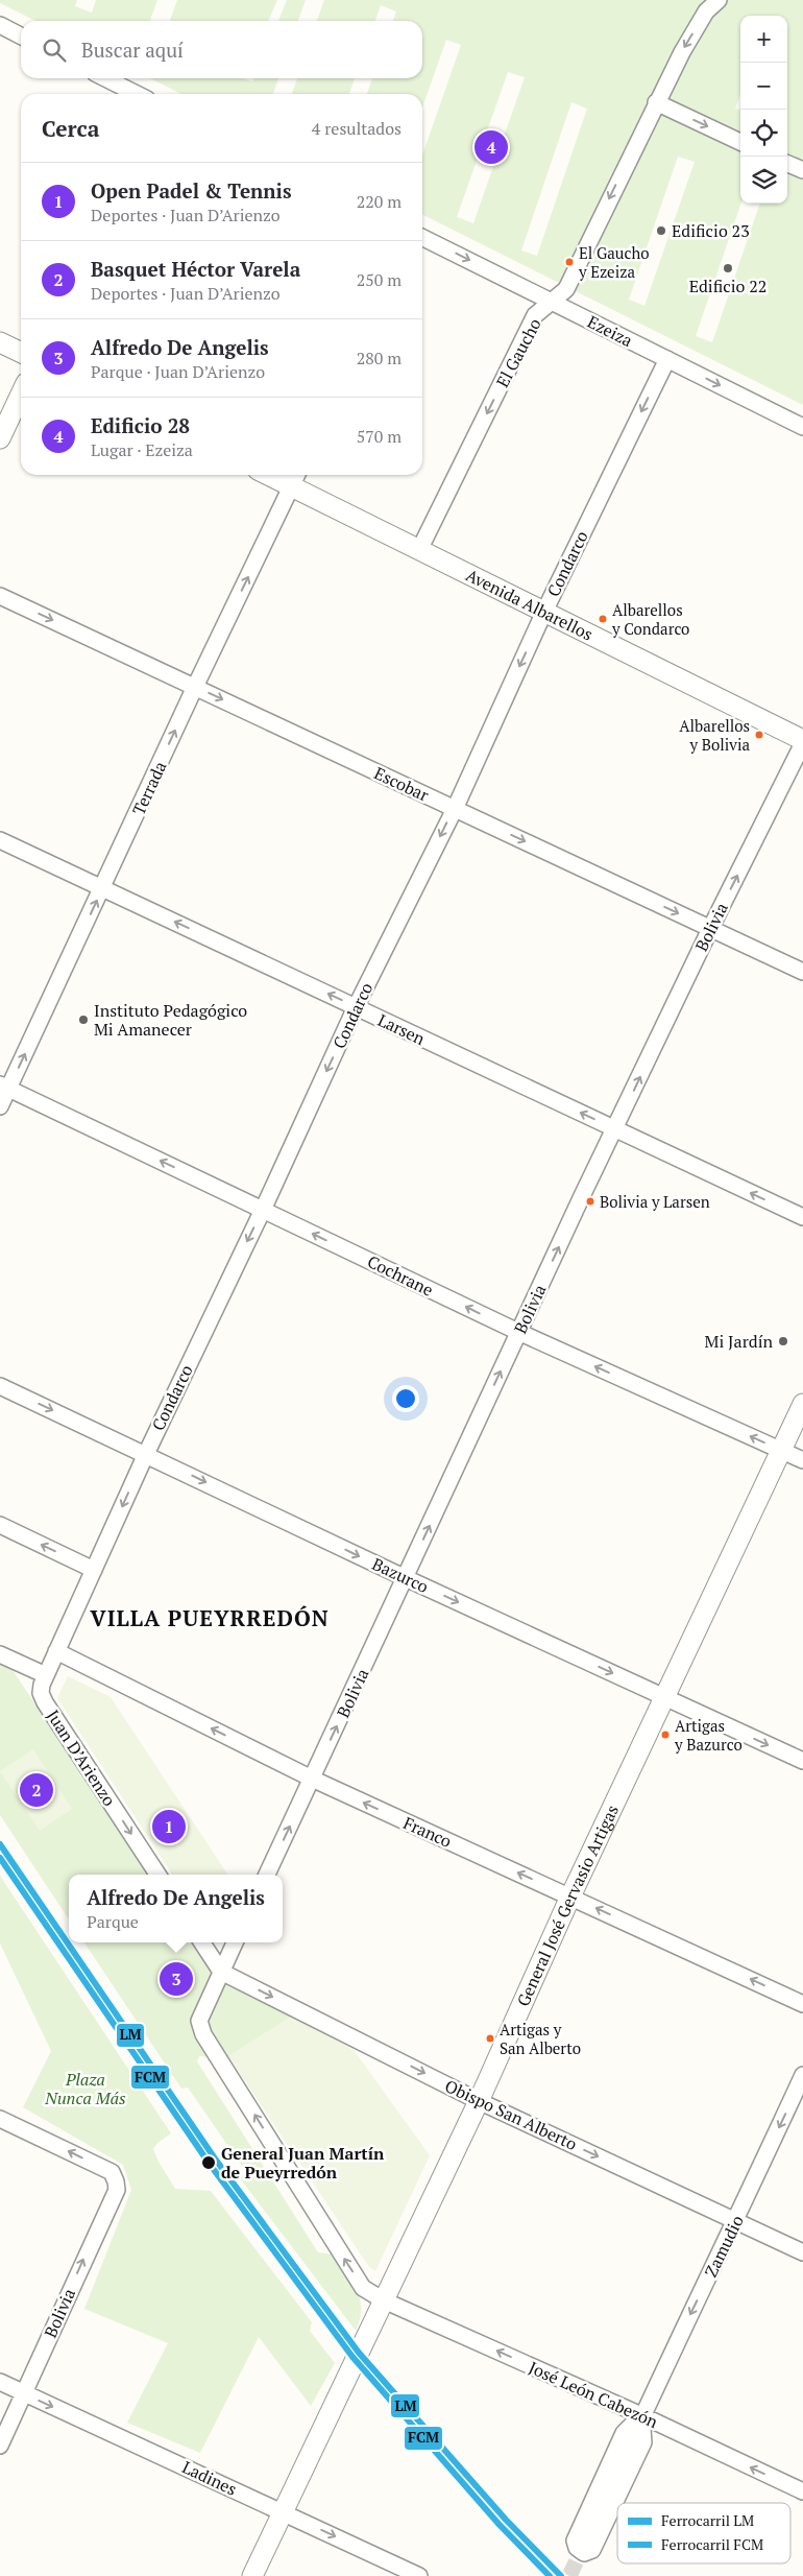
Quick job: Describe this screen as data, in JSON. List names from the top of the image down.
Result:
{
  "streets": {
    "street": [
      "Ezeiza",
      "El Gaucho",
      "Condarco",
      "Avenida Albarellos",
      "Escobar",
      "Terrada",
      "Bolivia",
      "Larsen",
      "Cochrane",
      "Bazurco",
      "Juan D’Arienzo",
      "Franco",
      "General José Gervasio Artigas",
      "Obispo San Alberto",
      "Zamudio",
      "José León Cabezón",
      "Ladines"
    ]
  },
  "crossings": [
    ["Ezeiza", "El Gaucho"],
    ["Ezeiza", "Condarco"],
    ["El Gaucho", "Avenida Albarellos"],
    ["Condarco", "Avenida Albarellos"],
    ["Condarco", "Escobar"],
    ["Condarco", "Larsen"],
    ["Condarco", "Cochrane"],
    ["Condarco", "Bazurco"],
    ["Condarco", "Juan D’Arienzo"],
    ["Condarco", "Franco"],
    ["Avenida Albarellos", "Terrada"],
    ["Avenida Albarellos", "Bolivia"],
    ["Escobar", "Terrada"],
    ["Escobar", "Bolivia"],
    ["Terrada", "Larsen"],
    ["Terrada", "Cochrane"],
    ["Bolivia", "Larsen"],
    ["Bolivia", "Cochrane"],
    ["Bolivia", "Bazurco"],
    ["Bolivia", "Franco"],
    ["Bolivia", "Ladines"],
    ["Cochrane", "General José Gervasio Artigas"],
    ["Bazurco", "General José Gervasio Artigas"],
    ["Franco", "General José Gervasio Artigas"],
    ["General José Gervasio Artigas", "Obispo San Alberto"],
    ["General José Gervasio Artigas", "José León Cabezón"],
    ["General José Gervasio Artigas", "Ladines"],
    ["Obispo San Alberto", "Zamudio"],
    ["Zamudio", "José León Cabezón"]
  ],
  "one_way": [
    "Ezeiza",
    "El Gaucho",
    "Condarco",
    "Escobar",
    "Terrada",
    "Bolivia",
    "Larsen",
    "Cochrane",
    "Bazurco",
    "Juan D’Arienzo",
    "Franco",
    "Obispo San Alberto",
    "Zamudio",
    "José León Cabezón",
    "Ladines"
  ],
  "districts": ["VILLA PUEYRREDÓN"],
  "parks": ["Plaza Nunca Más"],
  "places": [
    "Edificio 23",
    "El Gaucho y Ezeiza",
    "Edificio 22",
    "Albarellos y Condarco",
    "Albarellos y Bolivia",
    "Instituto Pedagógico Mi Amanecer",
    "Bolivia y Larsen",
    "Mi Jardín",
    "Artigas y Bazurco",
    "Artigas y San Alberto",
    "General Juan Martín de Pueyrredón"
  ],
  "lines": ["rail line LM", "rail line FCM"],
  "legend": ["Ferrocarril LM", "Ferrocarril FCM"],
  "page": {
    "map_buttons": ["+", "−"],
    "search": "Buscar aquí",
    "heading": ["Cerca", "4 resultados"],
    "pins": [
      "4",
      "2",
      "1",
      "3"
    ],
    "list": [
      {
        "mark": "1",
        "name": "Open Padel & Tennis",
        "note": "Deportes · Juan D’Arienzo",
        "value": "220 m"
      },
      {
        "mark": "2",
        "name": "Basquet Héctor Varela",
        "note": "Deportes · Juan D’Arienzo",
        "value": "250 m"
      },
      {
        "mark": "3",
        "name": "Alfredo De Angelis",
        "note": "Parque · Juan D’Arienzo",
        "value": "280 m"
      },
      {
        "mark": "4",
        "name": "Edificio 28",
        "note": "Lugar · Ezeiza",
        "value": "570 m"
      }
    ],
    "popup": ["Alfredo De Angelis", "Parque"]
  }
}
